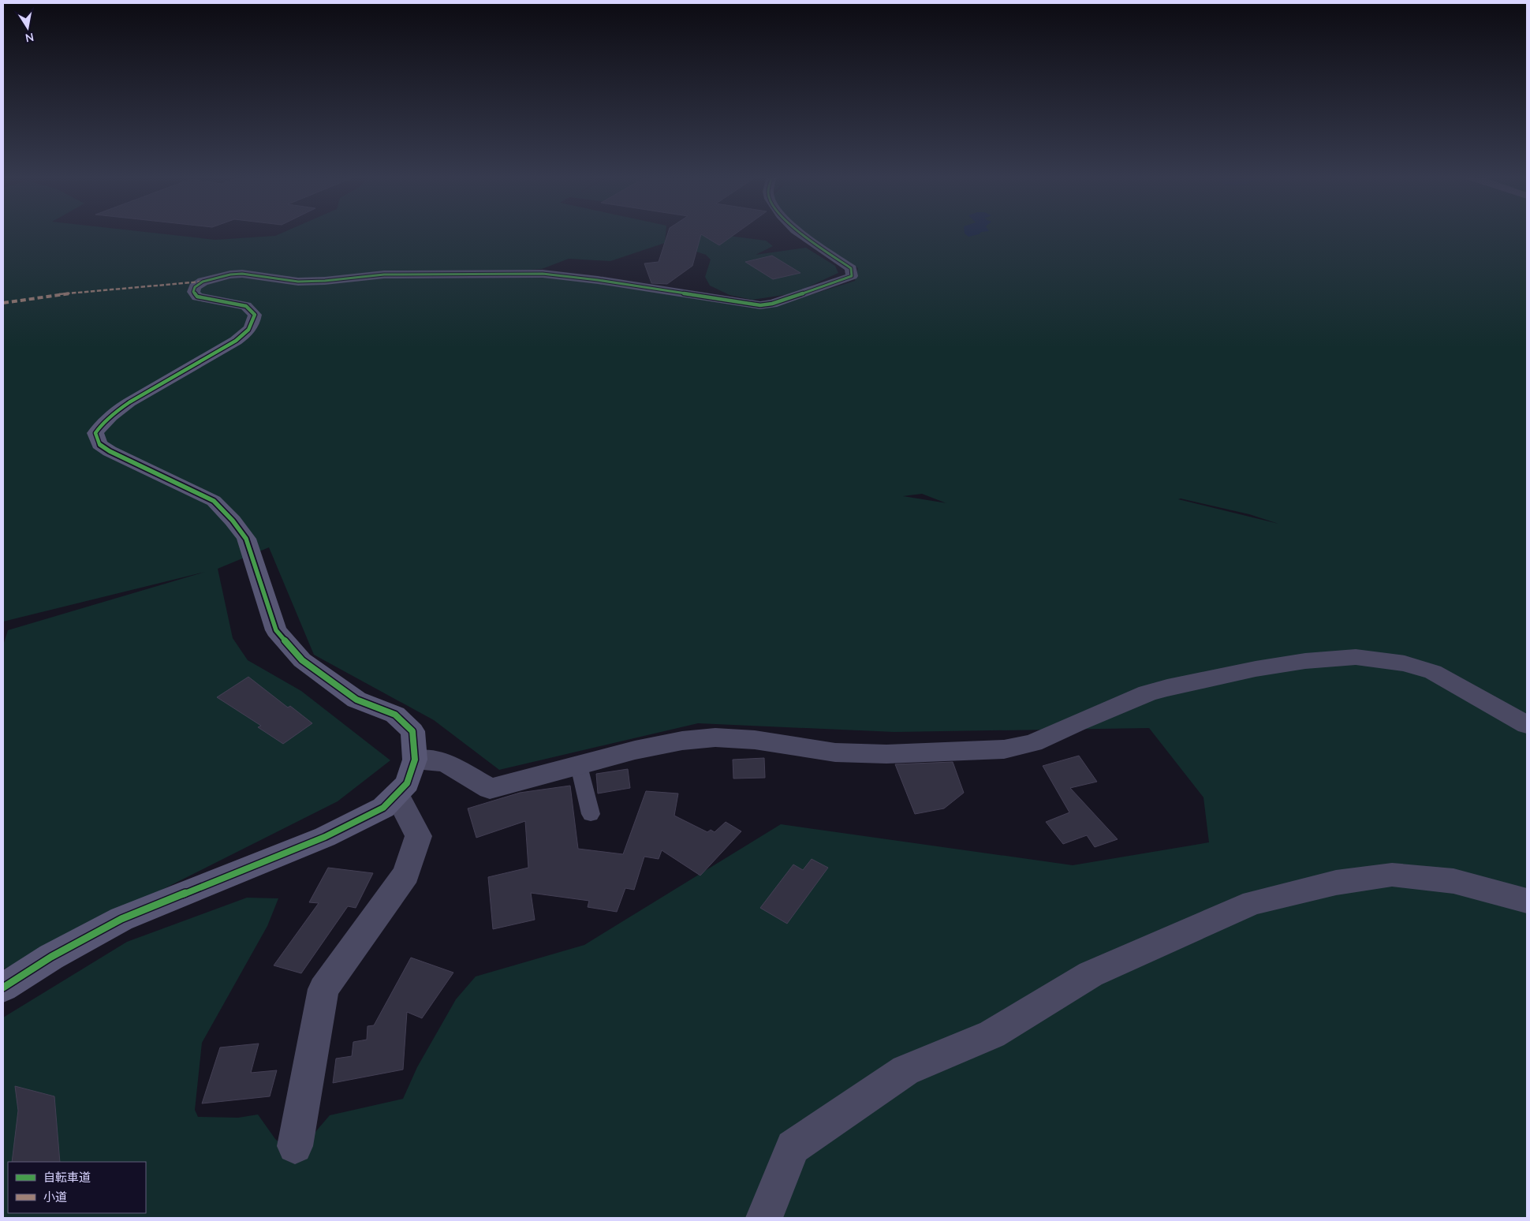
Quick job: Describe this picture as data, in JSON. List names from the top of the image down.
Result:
{
  "legend": ["自転車道", "小道"],
  "north": "bottom"
}
